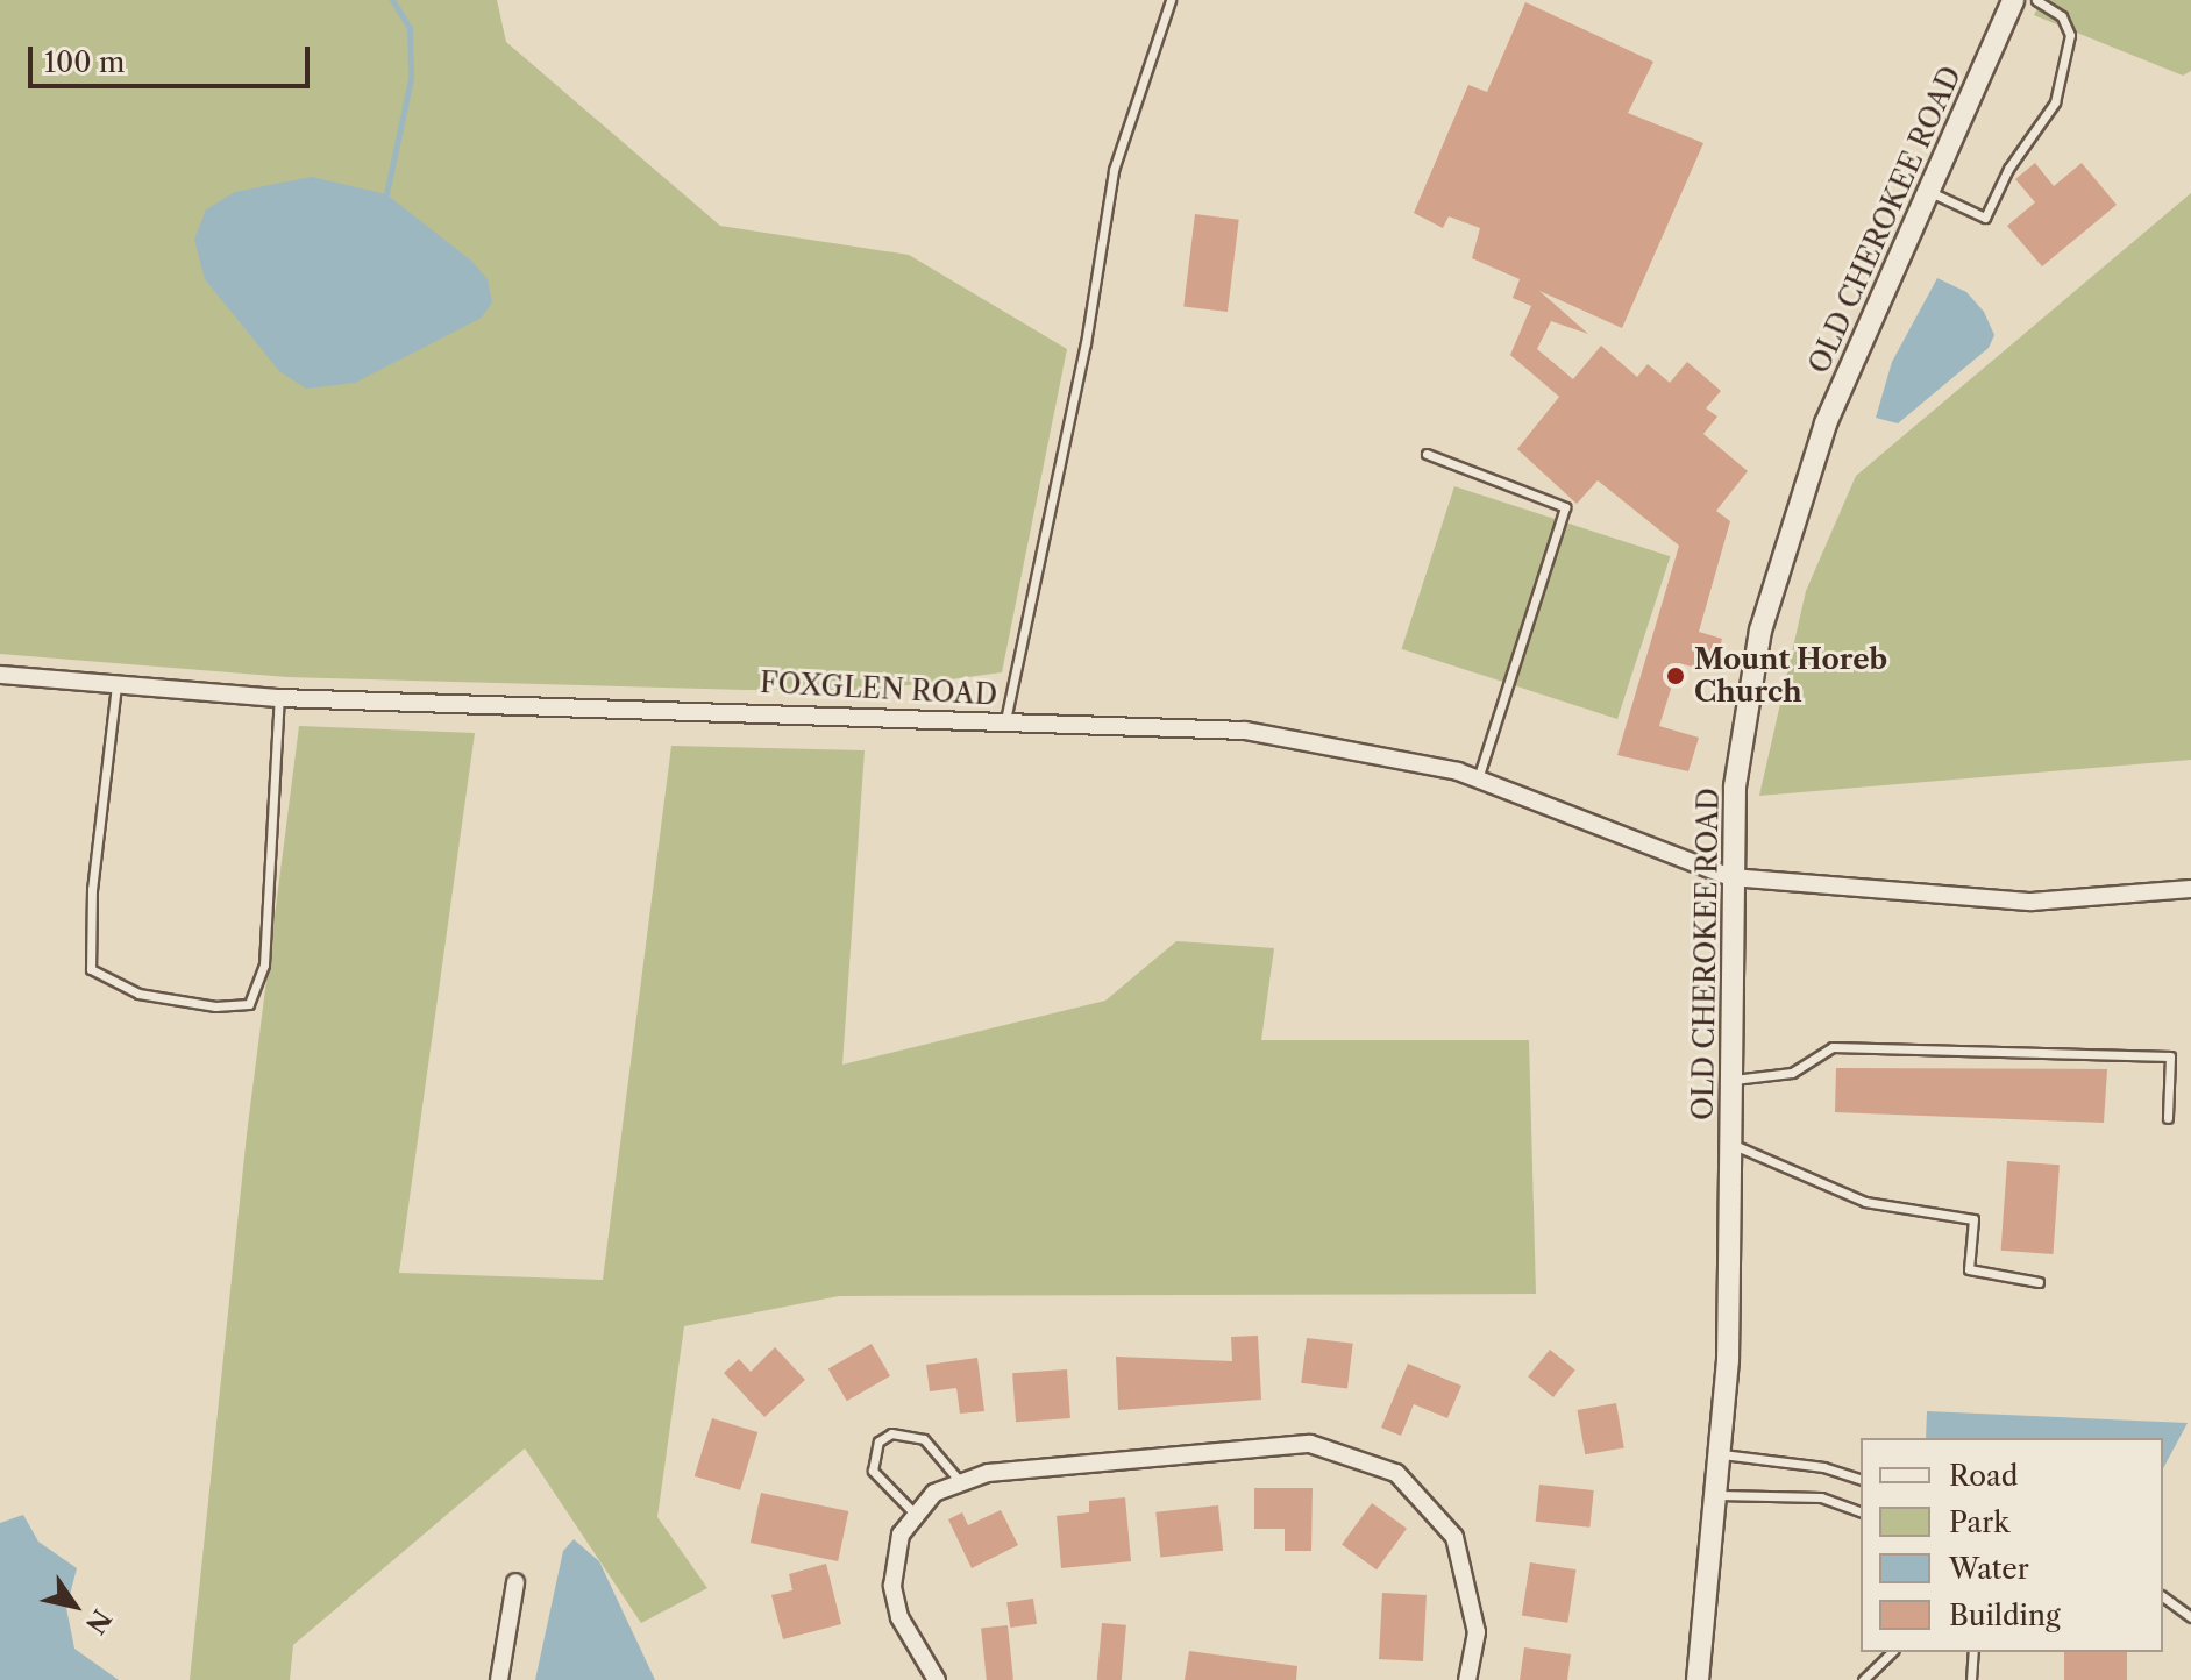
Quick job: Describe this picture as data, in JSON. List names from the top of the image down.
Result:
{
  "streets": {
    "street": ["OLD CHEROKEE ROAD", "FOXGLEN ROAD"]
  },
  "crossings": [
    ["OLD CHEROKEE ROAD", "FOXGLEN ROAD"]
  ],
  "places": ["Mount Horeb Church"],
  "legend": [
    "Road",
    "Park",
    "Water",
    "Building"
  ],
  "scale_bar": "100 m",
  "north": "bottom right"
}
